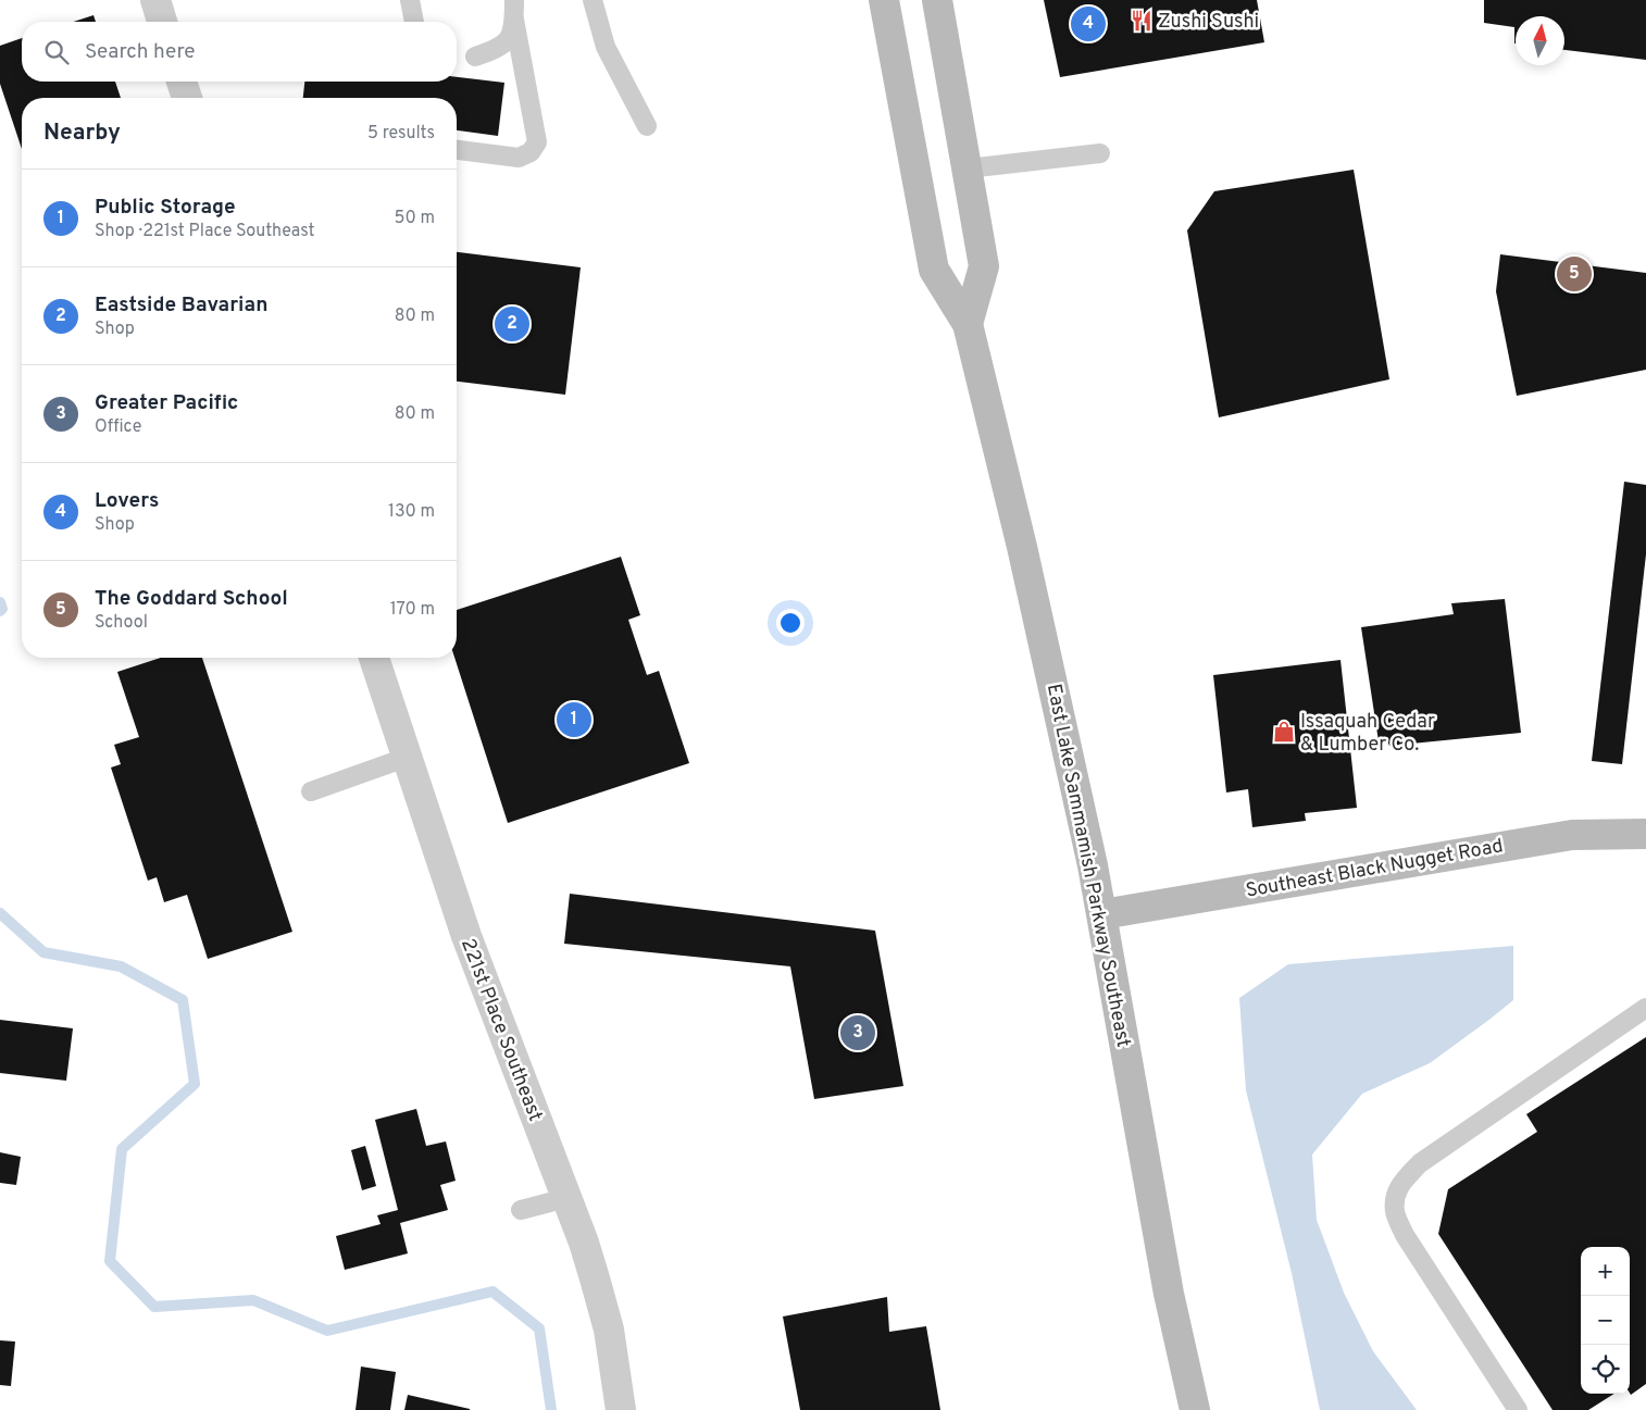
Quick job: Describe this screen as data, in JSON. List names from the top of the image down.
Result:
{
  "streets": {
    "main road": ["East Lake Sammamish Parkway Southeast", "Southeast Black Nugget Road"],
    "street": ["221st Place Southeast"]
  },
  "crossings": [
    ["East Lake Sammamish Parkway Southeast", "Southeast Black Nugget Road"]
  ],
  "places": {
    "restaurant": ["Zushi Sushi"],
    "shop": ["Issaquah Cedar & Lumber Co."]
  },
  "north": "top",
  "page": {
    "pins": [
      "4",
      "5",
      "2",
      "1",
      "3"
    ],
    "search": "Search here",
    "heading": ["Nearby", "5 results"],
    "list": [
      {
        "mark": "1",
        "name": "Public Storage",
        "note": "Shop · 221st Place Southeast",
        "value": "50 m"
      },
      {
        "mark": "2",
        "name": "Eastside Bavarian",
        "note": "Shop",
        "value": "80 m"
      },
      {
        "mark": "3",
        "name": "Greater Pacific",
        "note": "Office",
        "value": "80 m"
      },
      {
        "mark": "4",
        "name": "Lovers",
        "note": "Shop",
        "value": "130 m"
      },
      {
        "mark": "5",
        "name": "The Goddard School",
        "note": "School",
        "value": "170 m"
      }
    ],
    "map_buttons": ["+", "−"]
  }
}
